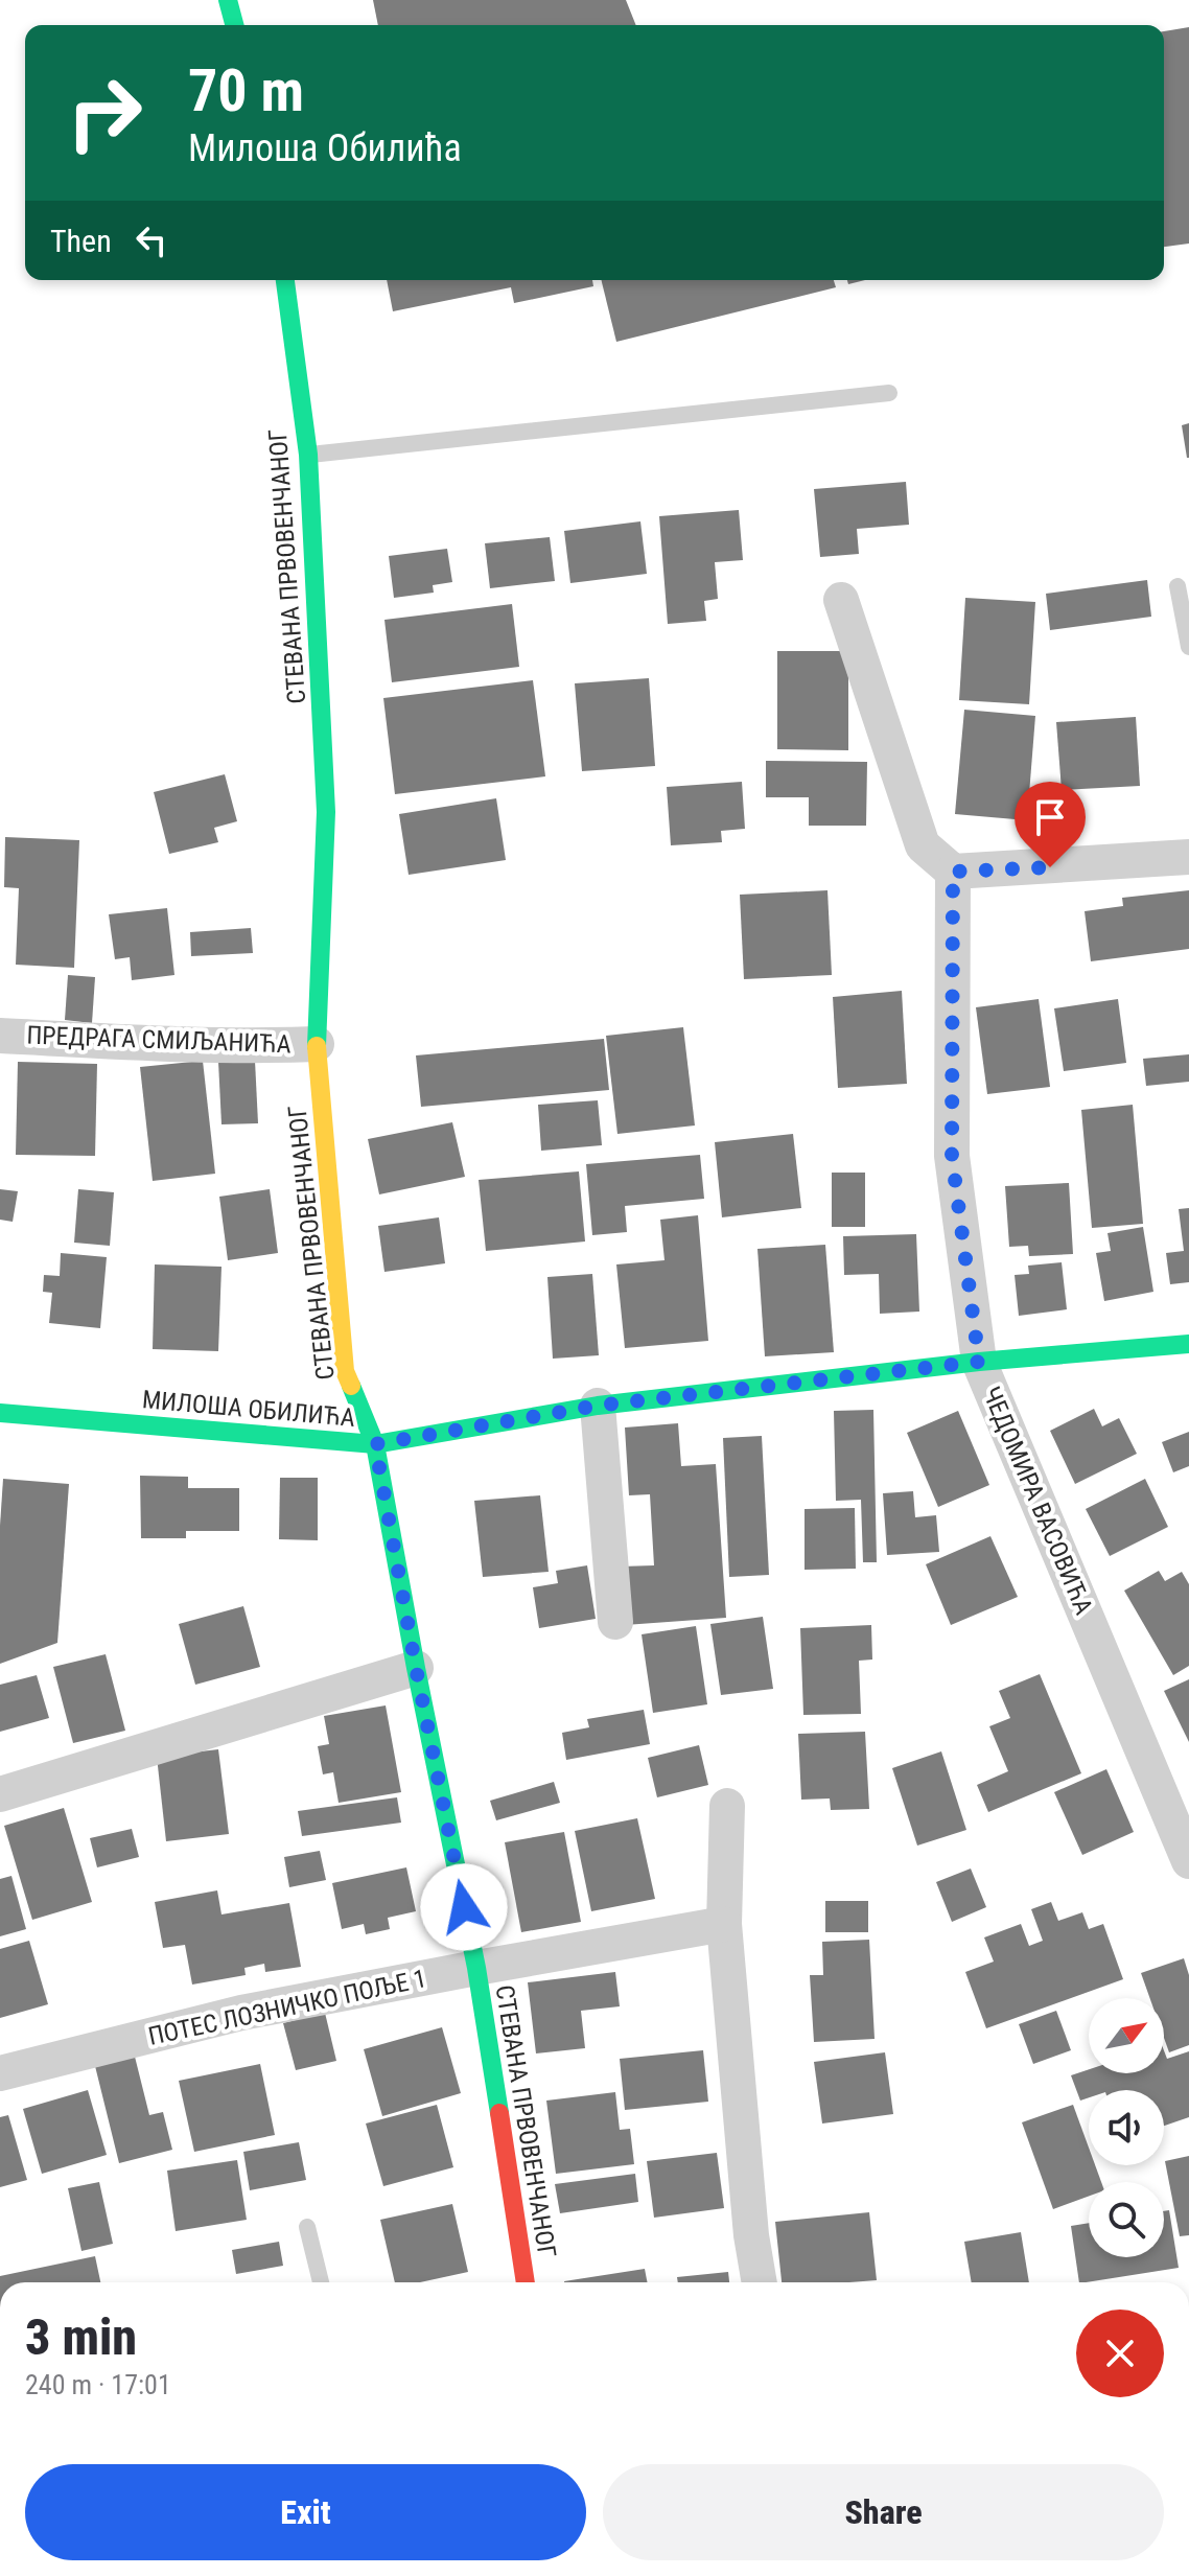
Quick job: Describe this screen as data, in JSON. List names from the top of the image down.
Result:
{
  "streets": {
    "street": [
      "СТЕВАНА ПРВОВЕНЧАНОГ",
      "ПРЕДРАГА СМИЉАНИЋА",
      "МИЛОША ОБИЛИЋА",
      "ЧЕДОМИРА ВАСОВИЋА",
      "ПОТЕС ЛОЗНИЧКО ПОЉЕ 1"
    ]
  },
  "crossings": [
    ["СТЕВАНА ПРВОВЕНЧАНОГ", "ПРЕДРАГА СМИЉАНИЋА"],
    ["СТЕВАНА ПРВОВЕНЧАНОГ", "МИЛОША ОБИЛИЋА"],
    ["СТЕВАНА ПРВОВЕНЧАНОГ", "ПОТЕС ЛОЗНИЧКО ПОЉЕ 1"],
    ["МИЛОША ОБИЛИЋА", "ЧЕДОМИРА ВАСОВИЋА"]
  ],
  "north": "top right",
  "page": {
    "turn": ["70 m", "Милоша Обилића"],
    "then": "Then",
    "heading": ["3 min", "240 m · 17:01"],
    "buttons": ["Exit", "Share"]
  }
}
